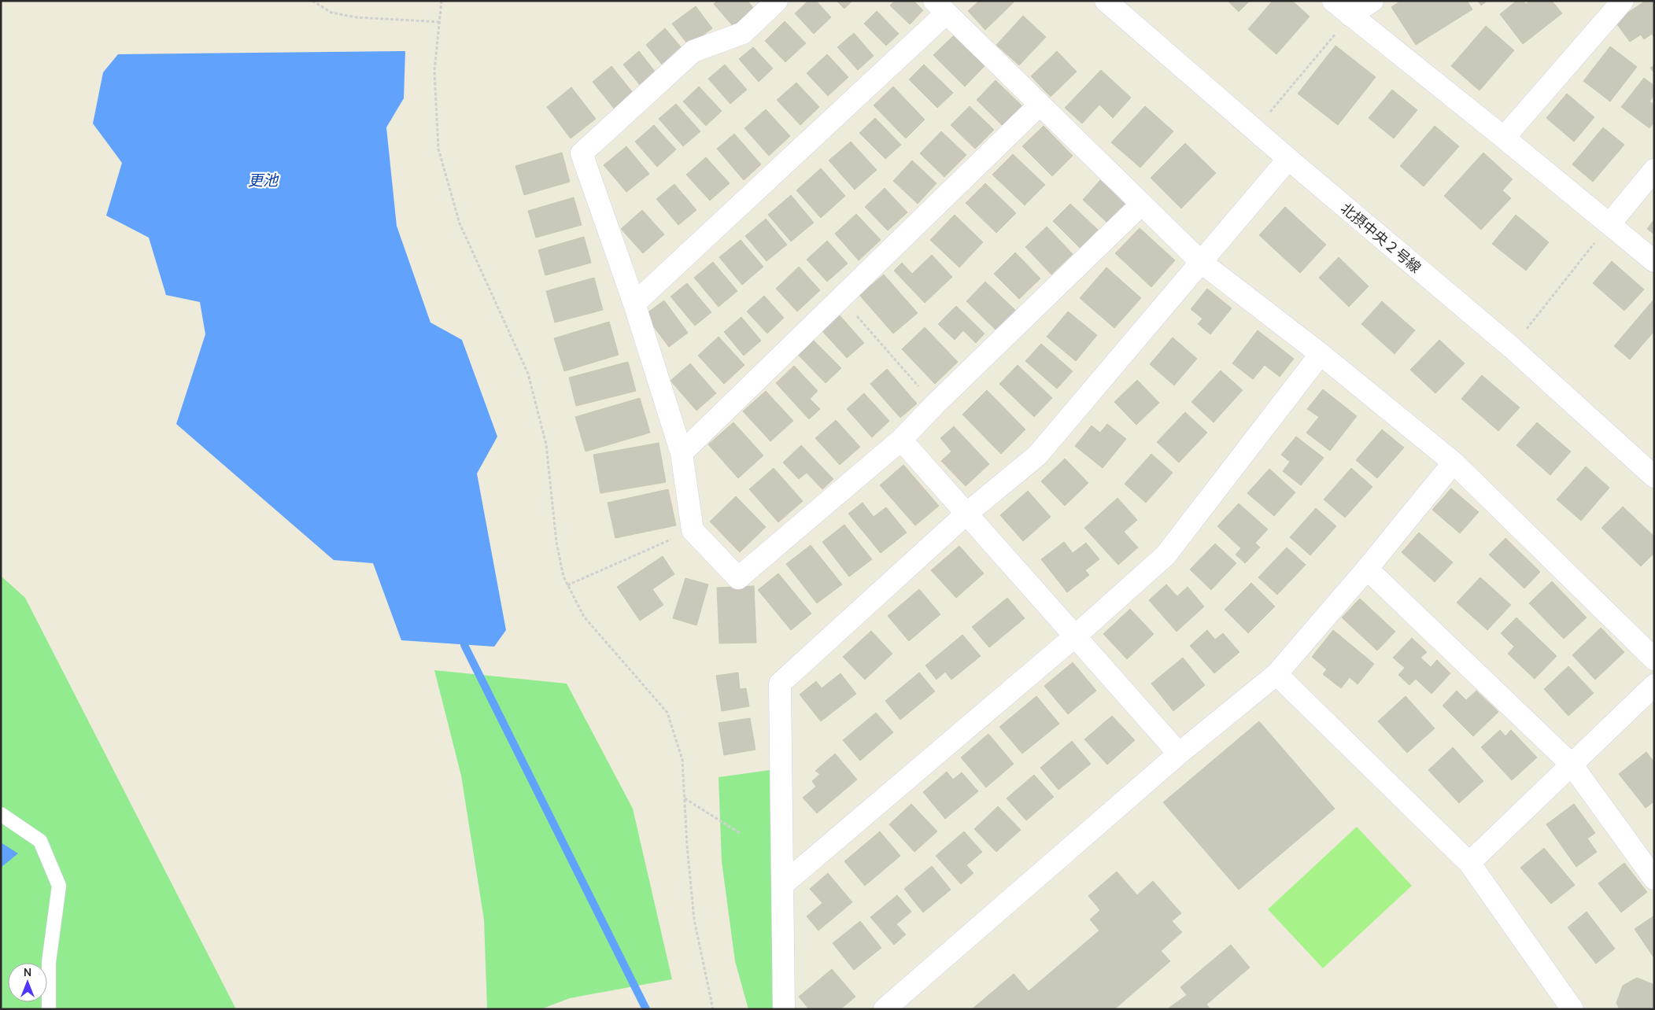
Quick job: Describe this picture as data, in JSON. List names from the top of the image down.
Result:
{
  "streets": {
    "street": ["北摂中央２号線"]
  },
  "water": ["更池"],
  "north": "top"
}
